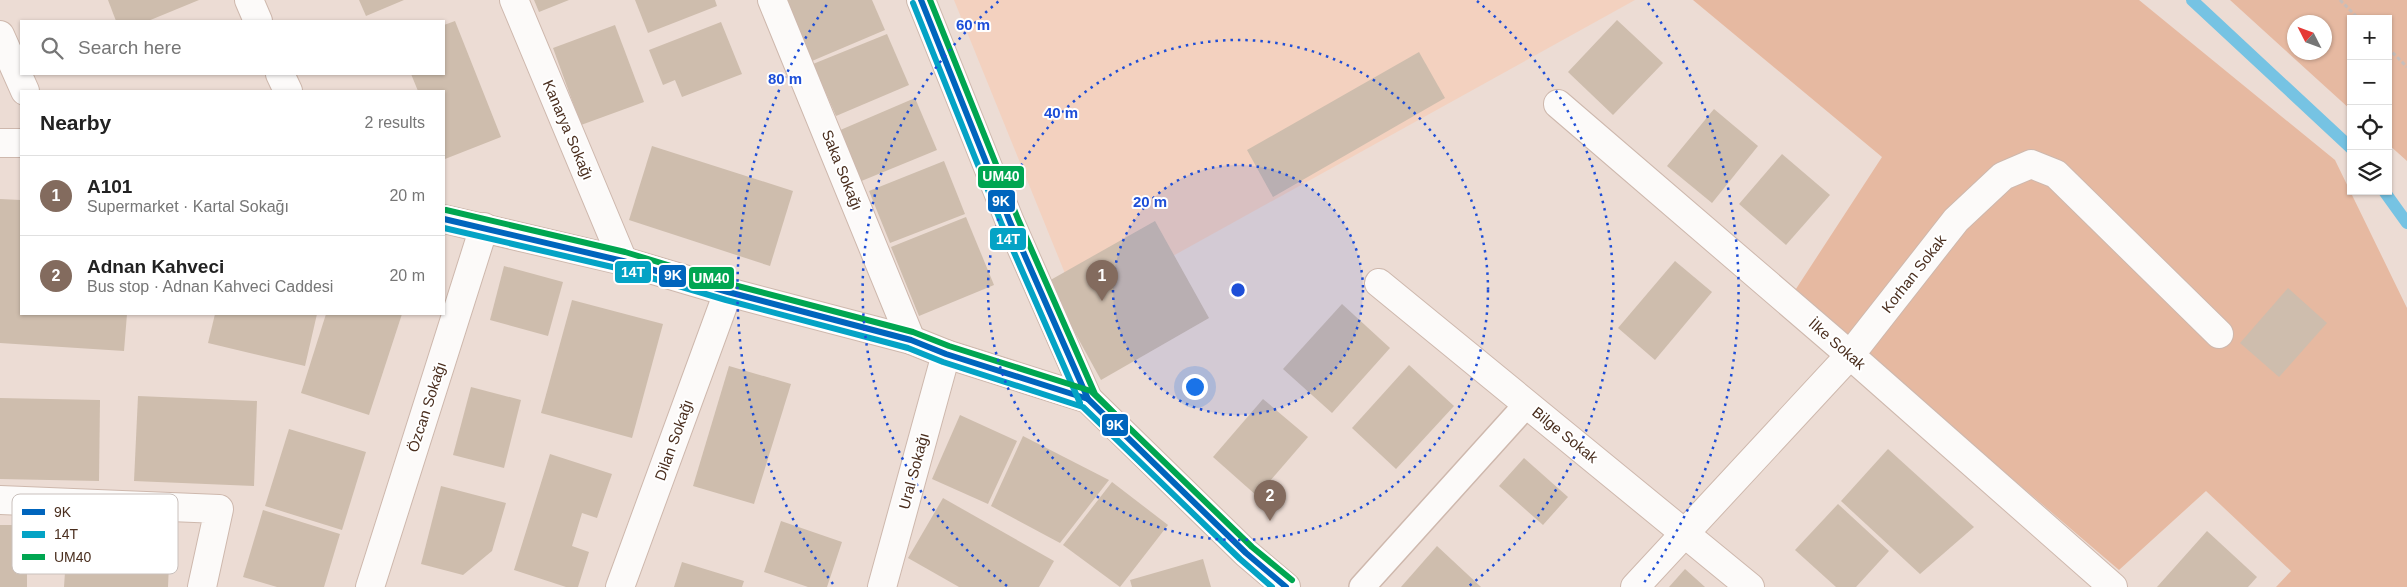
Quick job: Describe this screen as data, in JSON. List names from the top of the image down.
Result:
{
  "streets": {
    "street": [
      "Kanarya Sokağı",
      "Saka Sokağı",
      "Korhan Sokak",
      "İlke Sokak",
      "Özcan Sokağı",
      "Bilge Sokak",
      "Dilan Sokağı",
      "Ural Sokağı"
    ]
  },
  "crossings": [
    ["Korhan Sokak", "İlke Sokak"],
    ["Korhan Sokak", "Bilge Sokak"]
  ],
  "lines": ["transit line 9K", "transit line UM40", "transit line 14T"],
  "legend": ["9K", "14T", "UM40"],
  "north": "top left",
  "page": {
    "map_buttons": ["+", "−"],
    "search": "Search here",
    "heading": ["Nearby", "2 results"],
    "list": [
      {
        "mark": "1",
        "name": "A101",
        "note": "Supermarket · Kartal Sokağı",
        "value": "20 m"
      },
      {
        "mark": "2",
        "name": "Adnan Kahveci",
        "note": "Bus stop · Adnan Kahveci Caddesi",
        "value": "20 m"
      }
    ],
    "pins": ["1", "2"]
  },
  "rings": [
    "60 m",
    "80 m",
    "40 m",
    "20 m"
  ]
}
